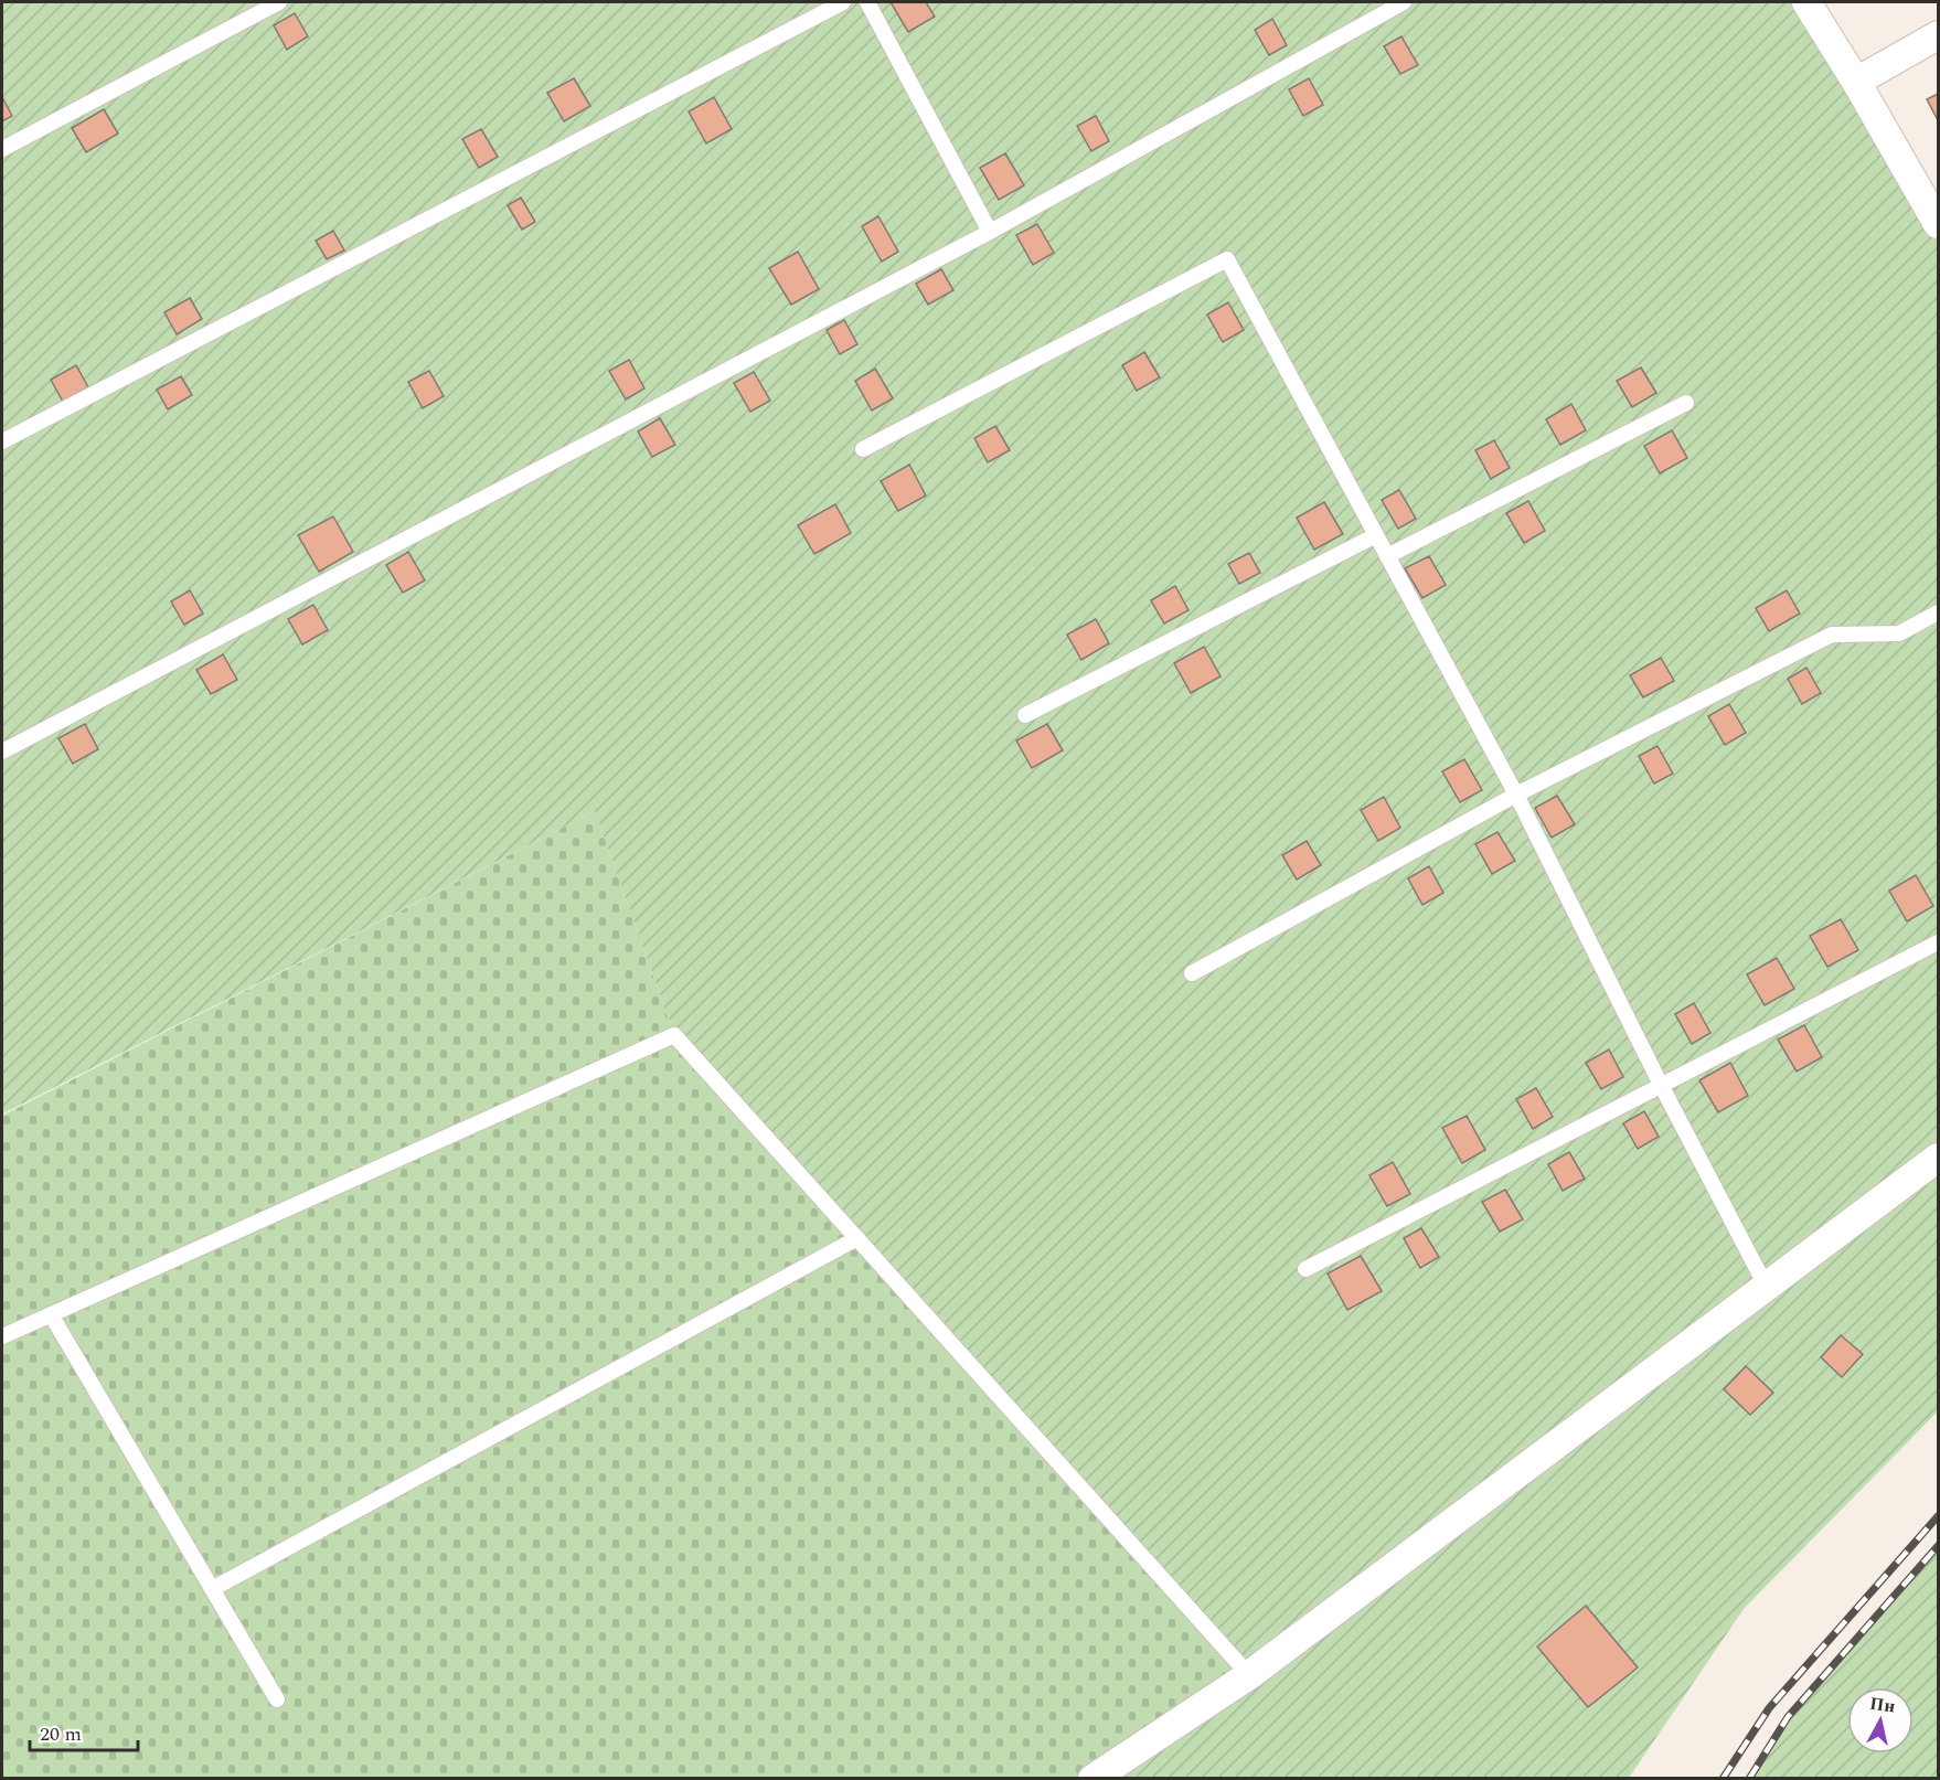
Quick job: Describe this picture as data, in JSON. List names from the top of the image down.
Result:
{
  "scale_bar": "20 m",
  "north": "top"
}
